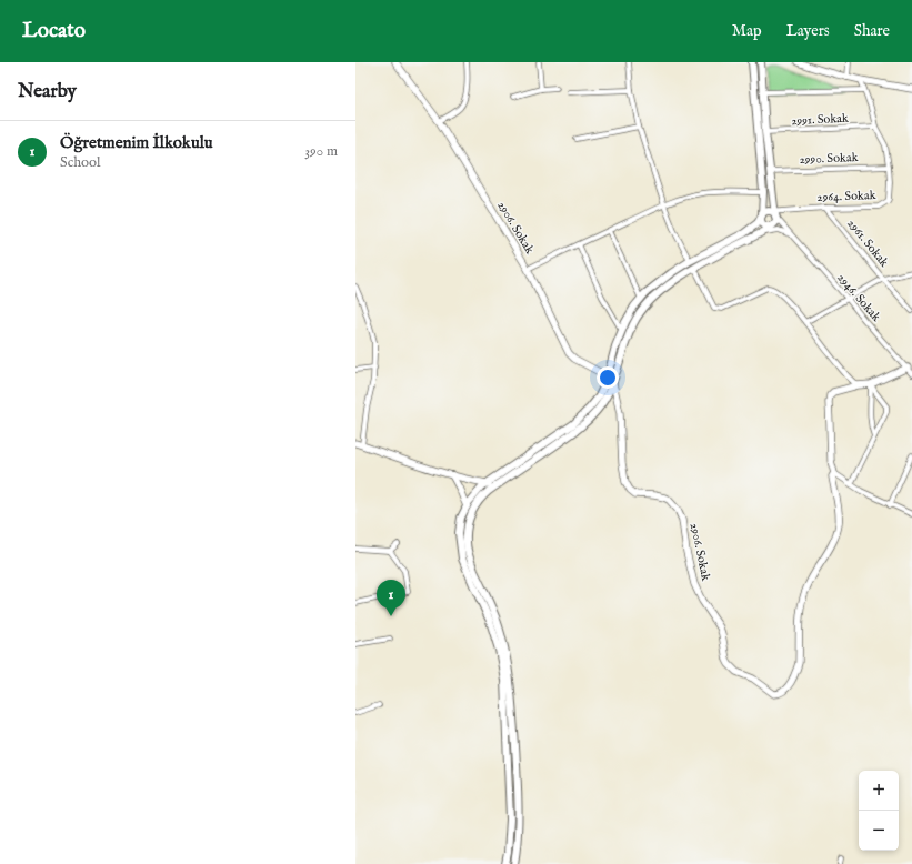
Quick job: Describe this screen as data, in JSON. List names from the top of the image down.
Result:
{
  "streets": {
    "street": [
      "2991. Sokak",
      "2990. Sokak",
      "2964. Sokak",
      "2906. Sokak",
      "2961. Sokak",
      "2946. Sokak"
    ]
  },
  "crossings": [
    ["2991. Sokak", "2964. Sokak"],
    ["2990. Sokak", "2964. Sokak"],
    ["2964. Sokak", "2961. Sokak"],
    ["2964. Sokak", "2946. Sokak"],
    ["2906. Sokak", "2946. Sokak"]
  ],
  "page": {
    "header": "Locato",
    "nav": ["Map", "Layers", "Share"],
    "heading": "Nearby",
    "list": [
      {
        "mark": "1",
        "name": "Öğretmenim İlkokulu",
        "note": "School",
        "value": "390 m"
      }
    ],
    "pins": "1",
    "map_buttons": ["+", "−"]
  }
}
